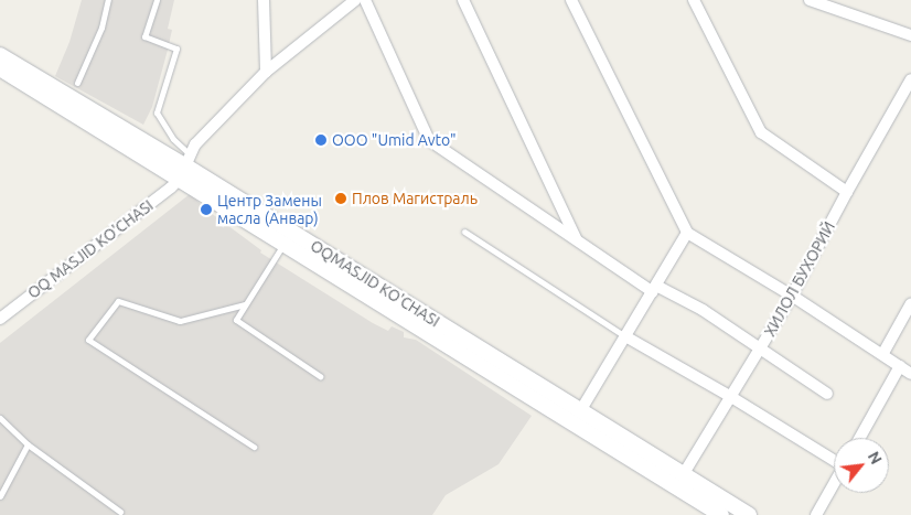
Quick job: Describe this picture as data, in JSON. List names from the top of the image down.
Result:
{
  "streets": {
    "main road": ["OQMASJID KO'CHASI"],
    "street": ["OQ MASJID KO'CHASI", "ХИЛОЛ БУХОРИЙ"]
  },
  "crossings": [
    ["OQ MASJID KO'CHASI", "OQMASJID KO'CHASI"],
    ["ХИЛОЛ БУХОРИЙ", "OQMASJID KO'CHASI"]
  ],
  "places": ["ООО \"Umid Avto\"", "Плов Магистраль", "Центр Замены масла (Анвар)"],
  "north": "top right"
}
